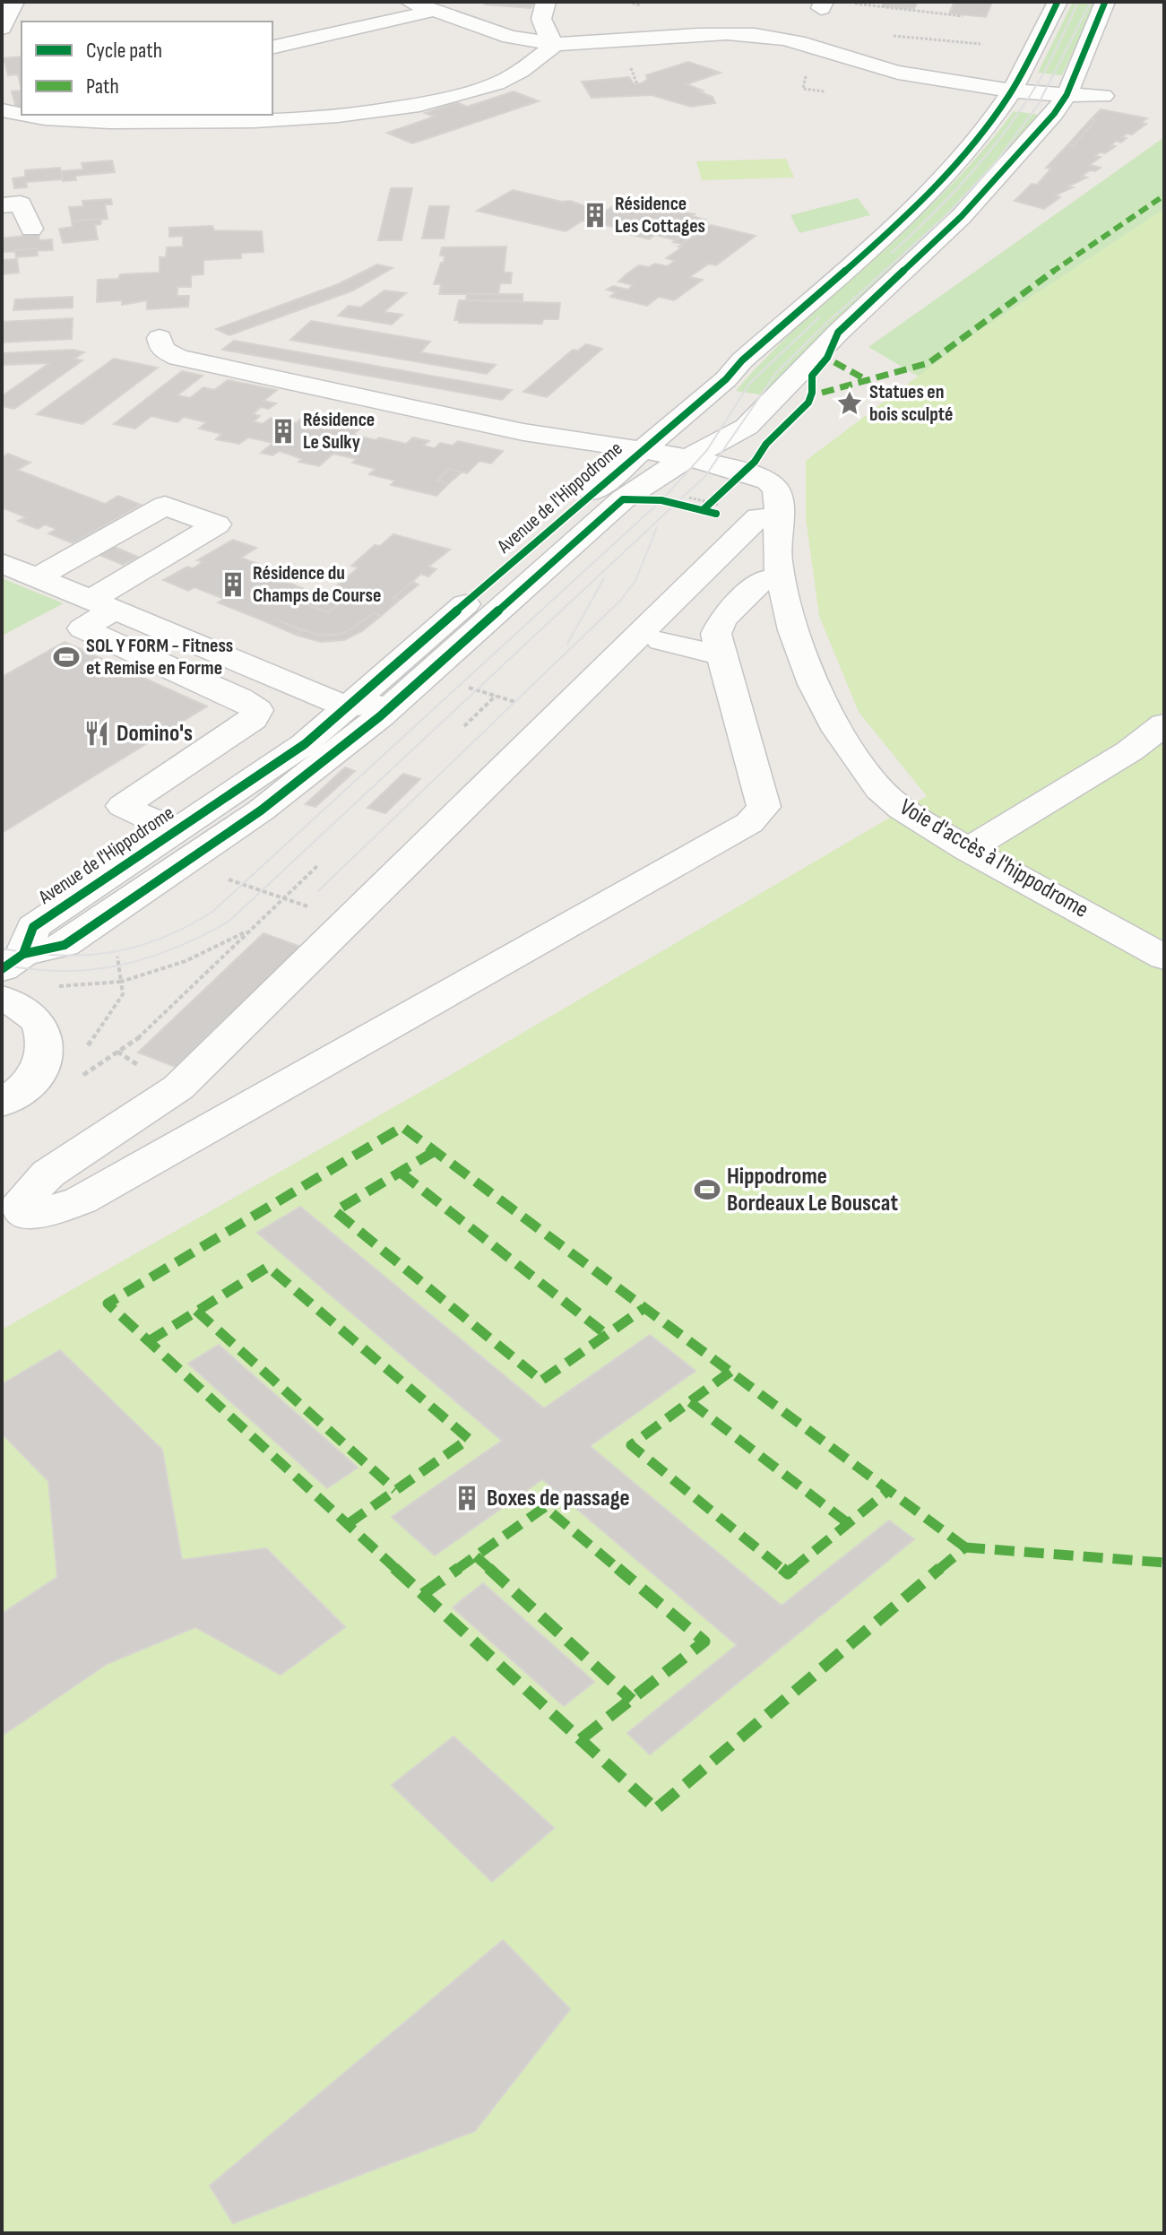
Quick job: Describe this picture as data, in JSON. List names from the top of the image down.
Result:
{
  "streets": {
    "street": ["Avenue de l'Hippodrome", "Voie d'accès à l'hippodrome"]
  },
  "places": {
    "building": [
      "Résidence Les Cottages",
      "Résidence Le Sulky",
      "Résidence du Champs de Course",
      "Boxes de passage"
    ],
    "place": ["Statues en bois sculpté"],
    "sports": ["SOL Y FORM - Fitness et Remise en Forme", "Hippodrome Bordeaux Le Bouscat"],
    "restaurant": ["Domino's"]
  },
  "legend": ["Cycle path", "Path"]
}
